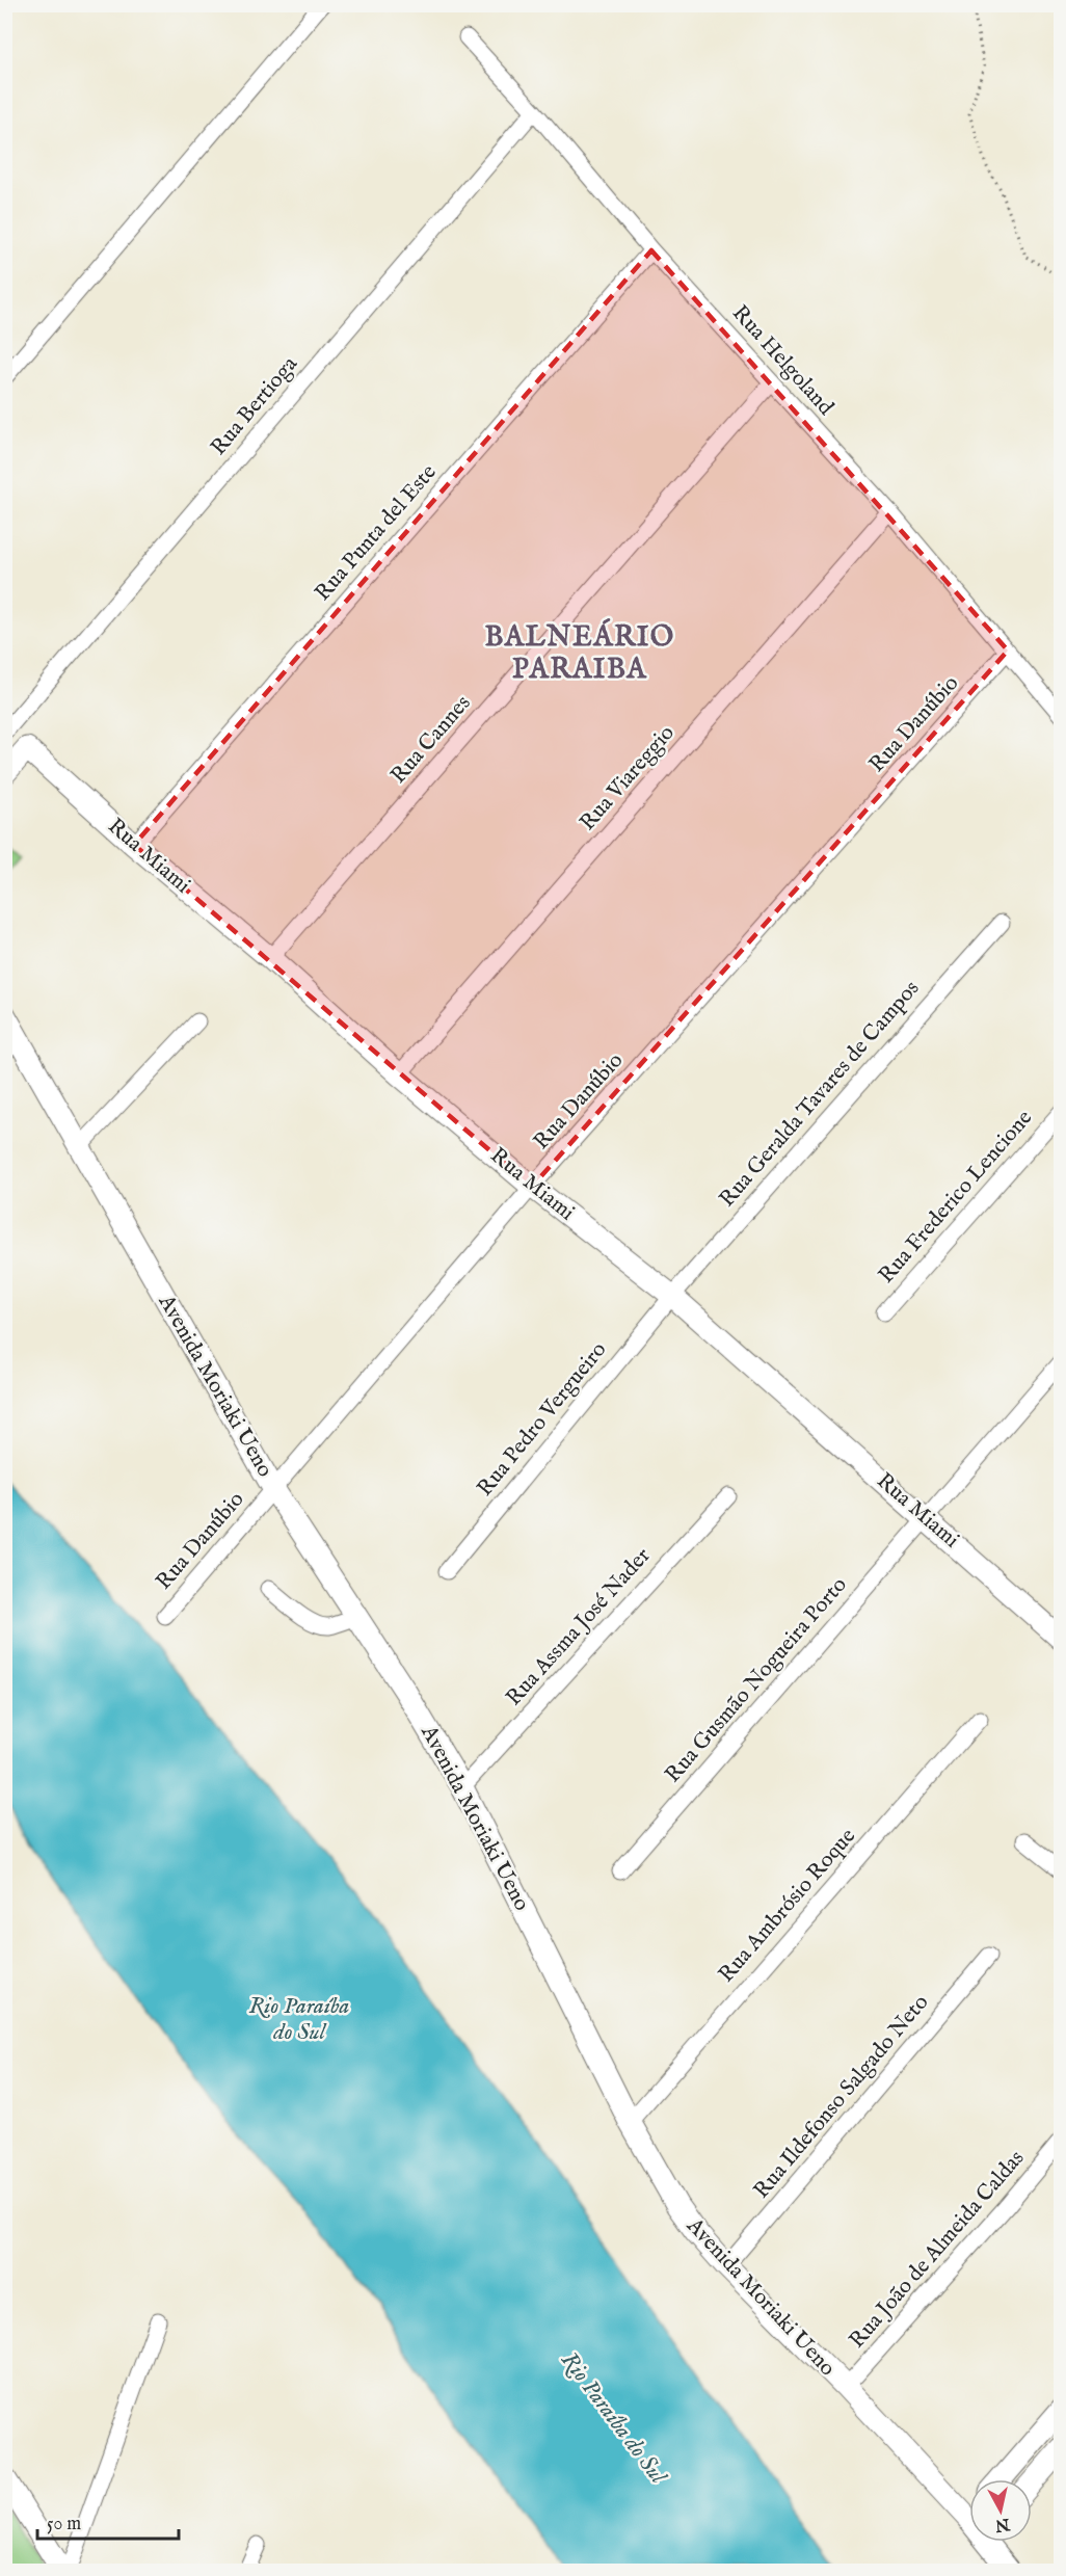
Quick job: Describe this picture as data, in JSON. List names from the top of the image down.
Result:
{
  "streets": {
    "street": [
      "Rua Helgoland",
      "Rua Bertioga",
      "Rua Punta del Este",
      "Rua Danúbio",
      "Rua Cannes",
      "Rua Viareggio",
      "Rua Miami",
      "Rua Geralda Tavares de Campos",
      "Rua Frederico Lencione",
      "Avenida Moriaki Ueno",
      "Rua Pedro Vergueiro",
      "Rua Assma José Nader",
      "Rua Gusmão Nogueira Porto",
      "Rua Ambrósio Roque",
      "Rua Ildefonso Salgado Neto",
      "Rua João de Almeida Caldas"
    ]
  },
  "crossings": [
    ["Rua Helgoland", "Rua Bertioga"],
    ["Rua Helgoland", "Rua Punta del Este"],
    ["Rua Helgoland", "Rua Danúbio"],
    ["Rua Helgoland", "Rua Cannes"],
    ["Rua Helgoland", "Rua Viareggio"],
    ["Rua Bertioga", "Rua Miami"],
    ["Rua Punta del Este", "Rua Miami"],
    ["Rua Danúbio", "Rua Miami"],
    ["Rua Danúbio", "Avenida Moriaki Ueno"],
    ["Rua Cannes", "Rua Miami"],
    ["Rua Viareggio", "Rua Miami"],
    ["Rua Miami", "Rua Geralda Tavares de Campos"],
    ["Rua Miami", "Rua Pedro Vergueiro"],
    ["Rua Miami", "Rua Gusmão Nogueira Porto"],
    ["Rua Geralda Tavares de Campos", "Rua Pedro Vergueiro"],
    ["Avenida Moriaki Ueno", "Rua Assma José Nader"],
    ["Avenida Moriaki Ueno", "Rua Ambrósio Roque"],
    ["Avenida Moriaki Ueno", "Rua Ildefonso Salgado Neto"],
    ["Avenida Moriaki Ueno", "Rua João de Almeida Caldas"]
  ],
  "districts": ["BALNEÁRIO PARAIBA"],
  "water": ["Rio Paraíba do Sul"],
  "scale_bar": "50 m",
  "north": "bottom"
}
